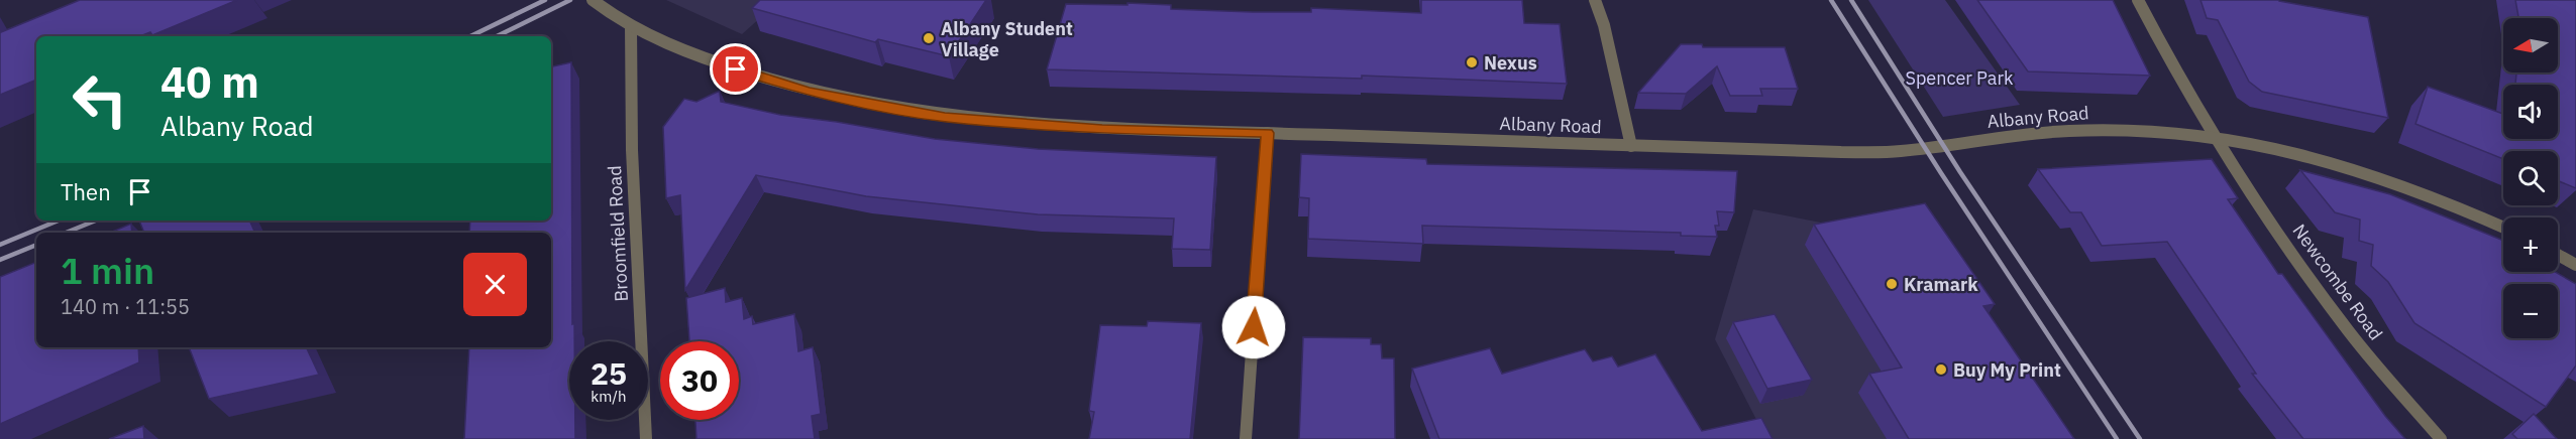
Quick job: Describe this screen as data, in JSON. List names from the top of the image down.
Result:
{
  "streets": {
    "street": ["Albany Road", "Broomfield Road", "Newcombe Road"]
  },
  "crossings": [
    ["Albany Road", "Broomfield Road"],
    ["Albany Road", "Newcombe Road"]
  ],
  "parks": ["Spencer Park"],
  "places": [
    "Albany Student Village",
    "Nexus",
    "Kramark",
    "Buy My Print"
  ],
  "north": "left",
  "page": {
    "map_buttons": ["+", "−"],
    "turn": ["40 m", "Albany Road"],
    "then": "Then",
    "heading": ["1 min", "140 m · 11:55"],
    "speed": "25 km/h",
    "limit": "30"
  }
}
